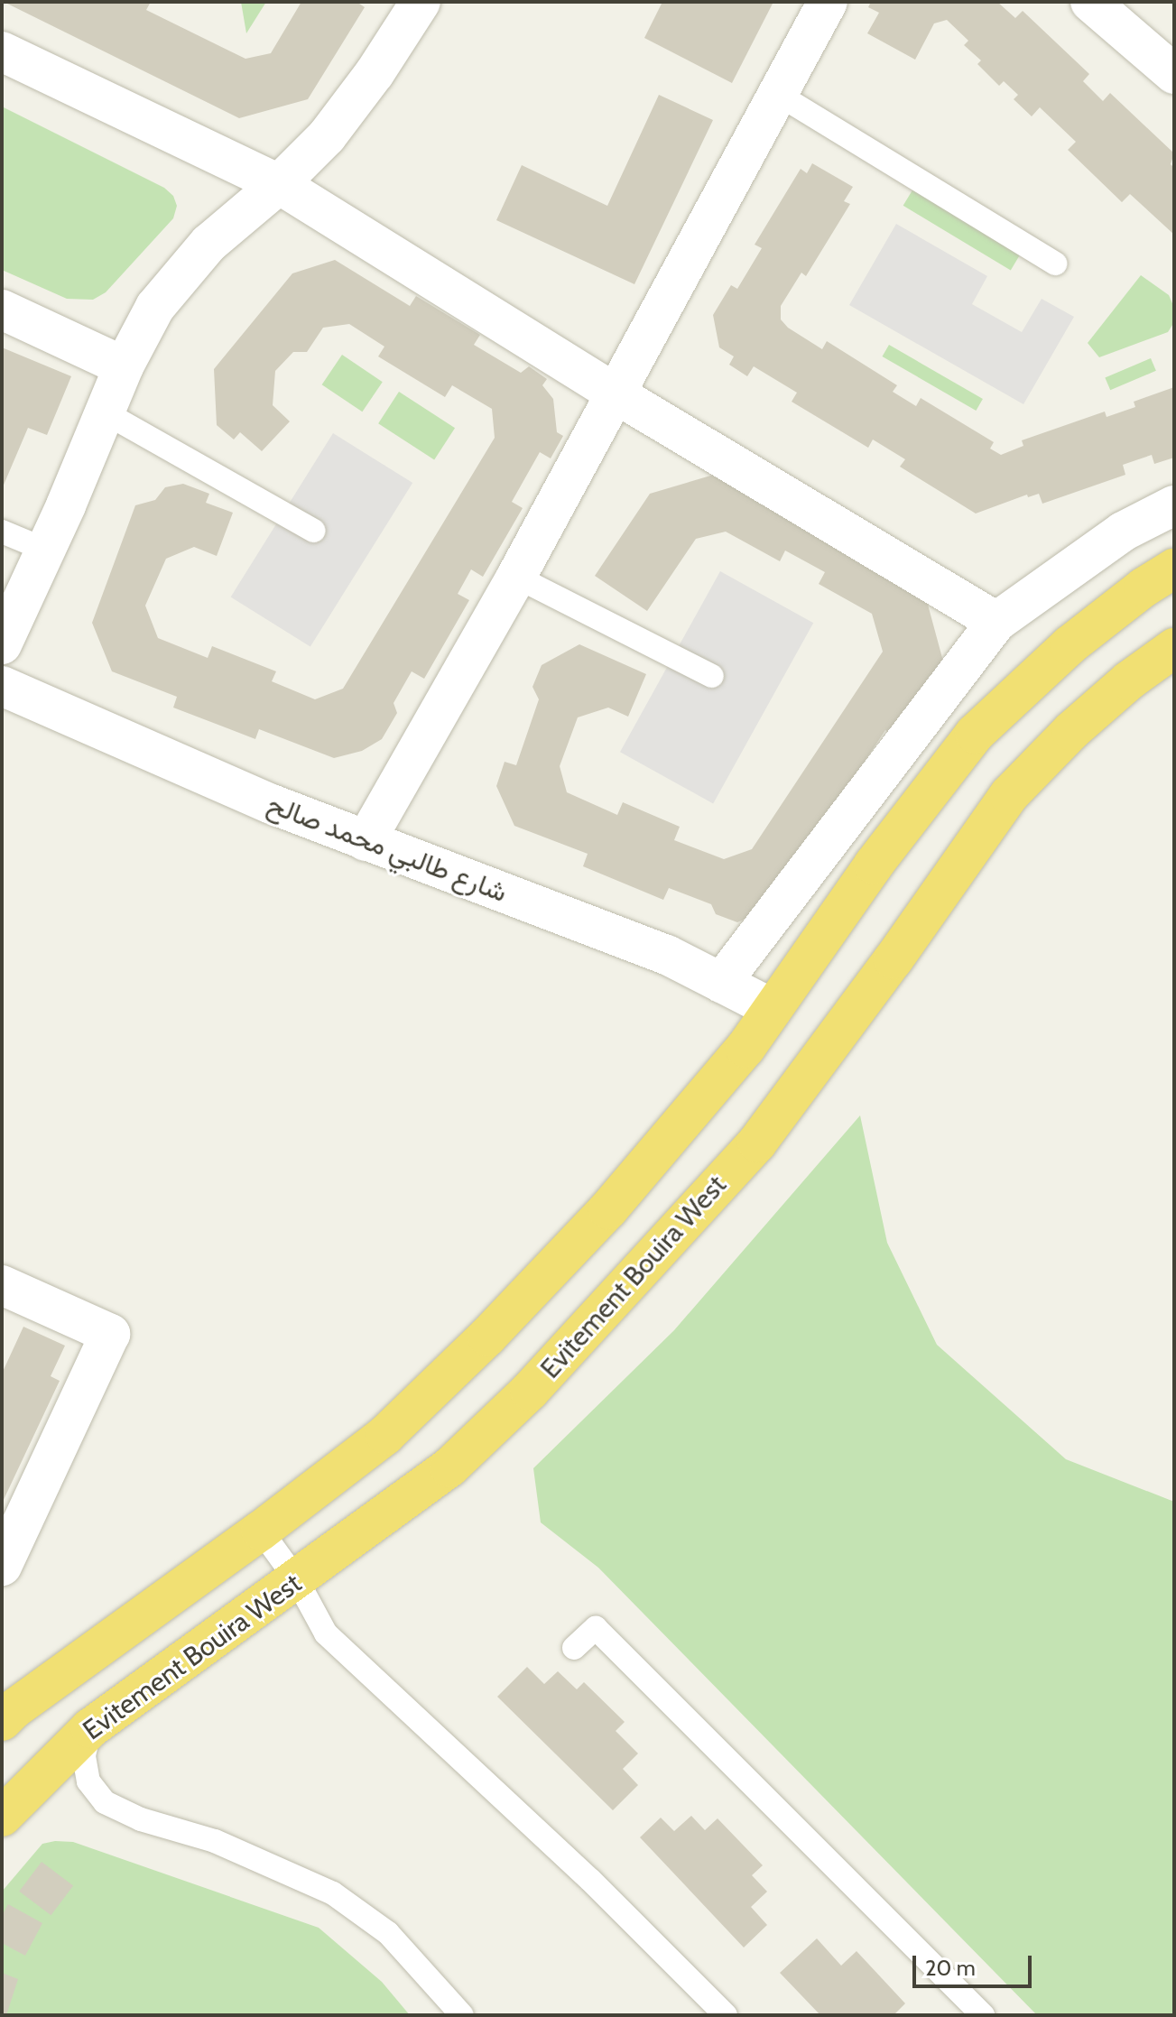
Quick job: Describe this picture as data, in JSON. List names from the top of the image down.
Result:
{
  "streets": {
    "highway": ["Evitement Bouira West"],
    "street": ["شارع طالبي محمد صالح"]
  },
  "scale_bar": "20 m"
}
